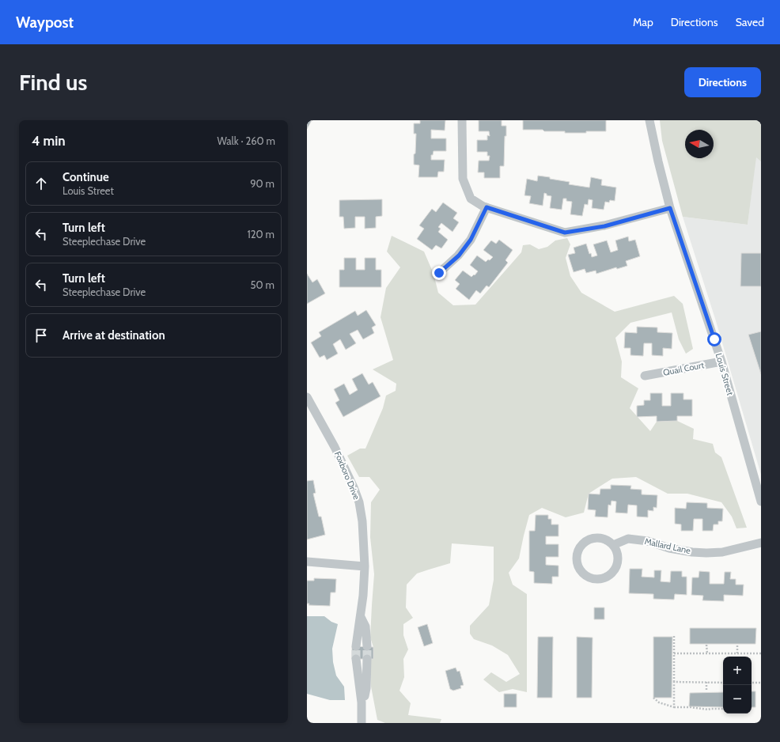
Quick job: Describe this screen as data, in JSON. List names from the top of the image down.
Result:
{
  "streets": {
    "street": [
      "Quail Court",
      "Louis Street",
      "Foxboro Drive",
      "Mallard Lane"
    ]
  },
  "crossings": [
    ["Quail Court", "Louis Street"]
  ],
  "north": "left",
  "page": {
    "header": "Waypost",
    "nav": ["Map", "Directions", "Saved"],
    "buttons": "Directions",
    "title": "Find us",
    "heading": ["4 min", "Walk · 260 m"],
    "list": [
      ["Continue", "Louis Street", "90 m"],
      ["Turn left", "Steeplechase Drive", "120 m"],
      ["Turn left", "Steeplechase Drive", "50 m"],
      "Arrive at destination"
    ],
    "map_buttons": ["+", "−"]
  }
}
